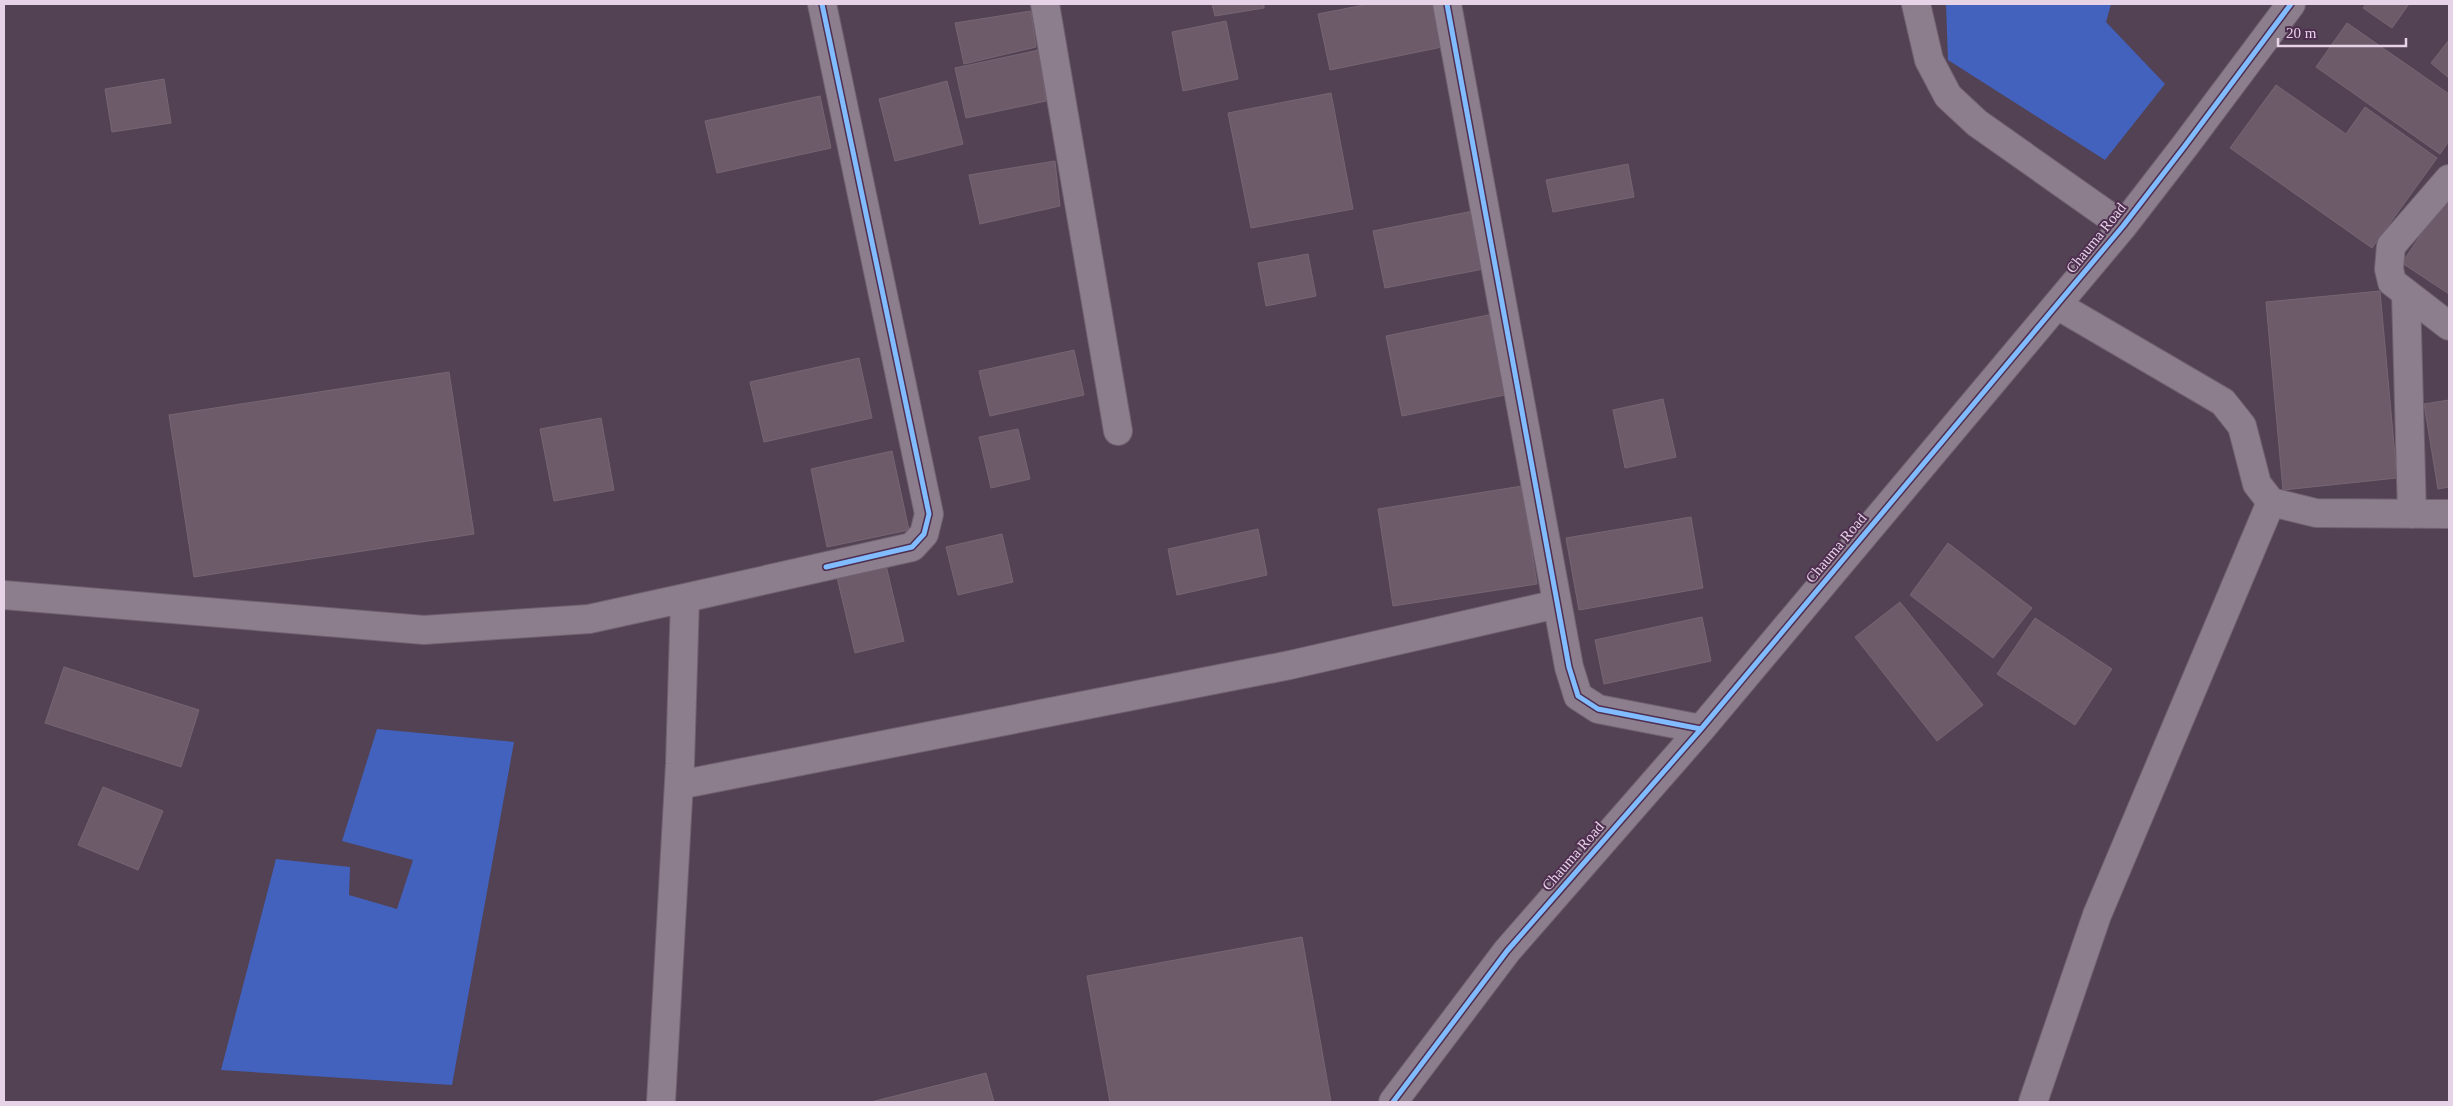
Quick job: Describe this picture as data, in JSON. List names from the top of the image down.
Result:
{
  "streets": {
    "street": ["Chauma Road"]
  },
  "scale_bar": "20 m"
}
